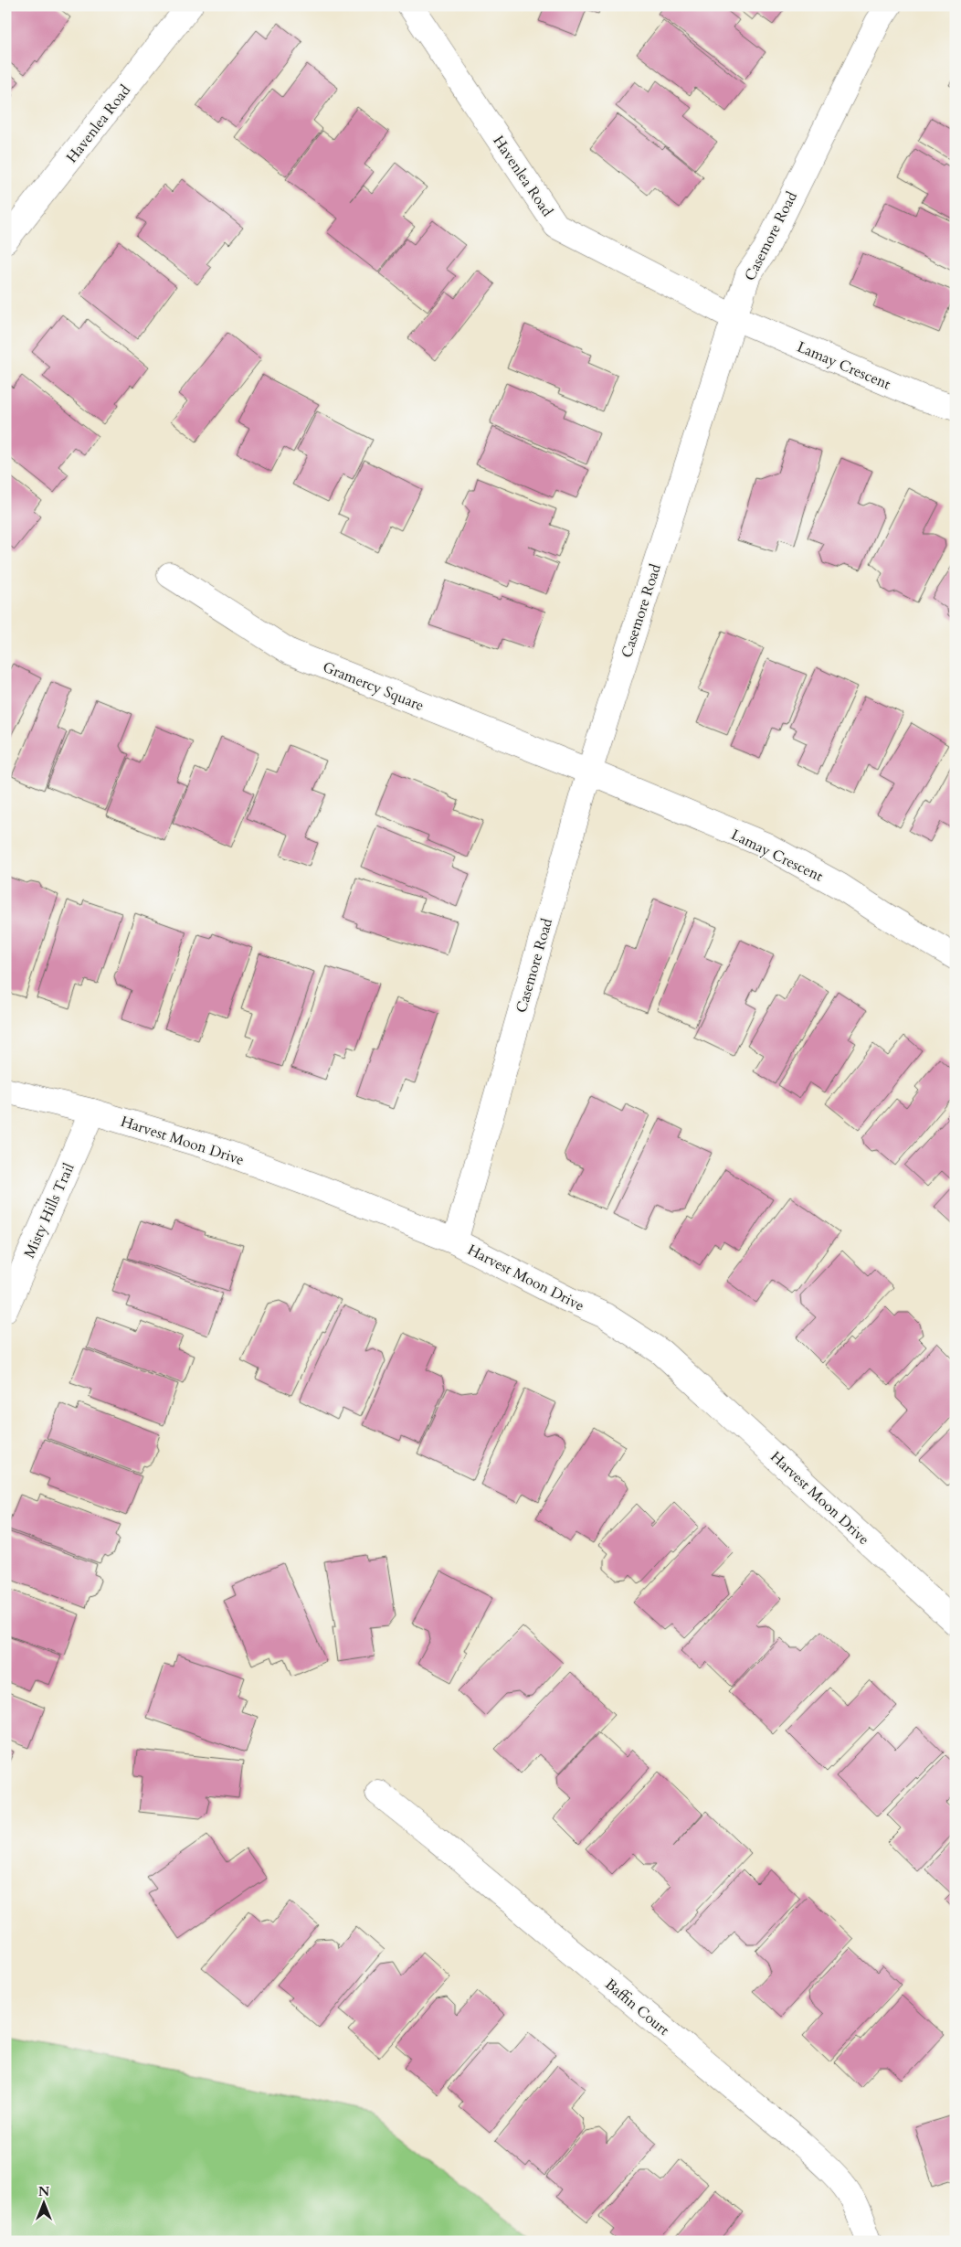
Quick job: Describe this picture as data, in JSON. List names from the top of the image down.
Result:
{
  "streets": {
    "street": [
      "Havenlea Road",
      "Casemore Road",
      "Lamay Crescent",
      "Gramercy Square",
      "Harvest Moon Drive",
      "Misty Hills Trail",
      "Baffin Court"
    ]
  },
  "crossings": [
    ["Havenlea Road", "Casemore Road"],
    ["Havenlea Road", "Lamay Crescent"],
    ["Casemore Road", "Lamay Crescent"],
    ["Casemore Road", "Gramercy Square"],
    ["Casemore Road", "Harvest Moon Drive"],
    ["Lamay Crescent", "Gramercy Square"],
    ["Harvest Moon Drive", "Misty Hills Trail"]
  ],
  "north": "top"
}
